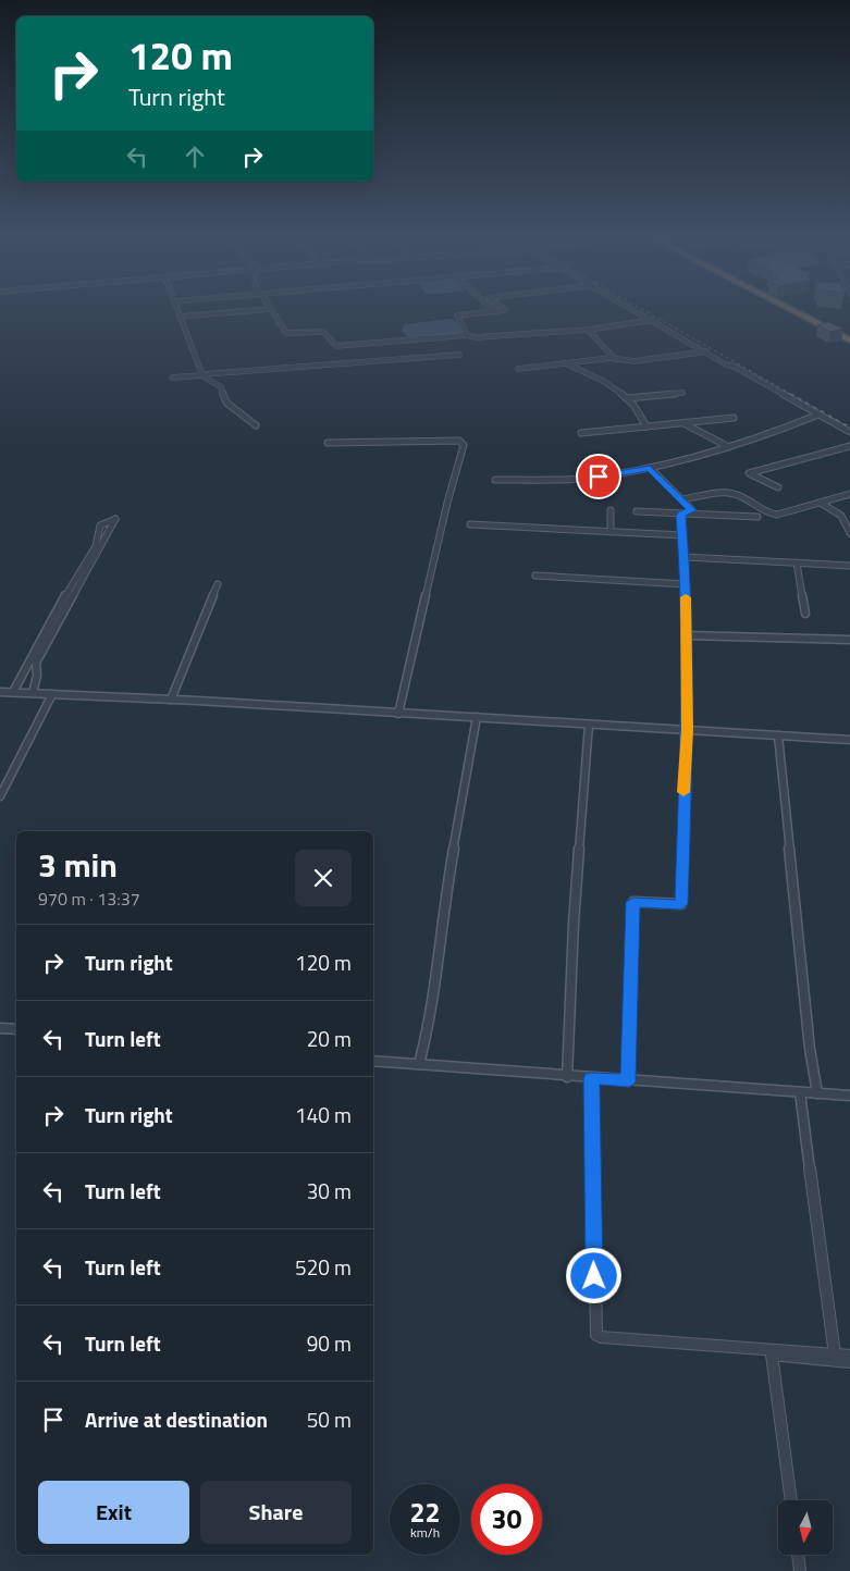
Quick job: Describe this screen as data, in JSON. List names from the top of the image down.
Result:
{
  "north": "bottom",
  "page": {
    "turn": ["120 m", "Turn right"],
    "heading": ["3 min", "970 m · 13:37"],
    "list": [
      {
        "name": "Turn right",
        "value": "120 m"
      },
      {
        "name": "Turn left",
        "value": "20 m"
      },
      {
        "name": "Turn right",
        "value": "140 m"
      },
      {
        "name": "Turn left",
        "value": "30 m"
      },
      {
        "name": "Turn left",
        "value": "520 m"
      },
      {
        "name": "Turn left",
        "value": "90 m"
      },
      {
        "name": "Arrive at destination",
        "value": "50 m"
      }
    ],
    "buttons": ["Exit", "Share"],
    "speed": "22 km/h",
    "limit": "30"
  }
}
